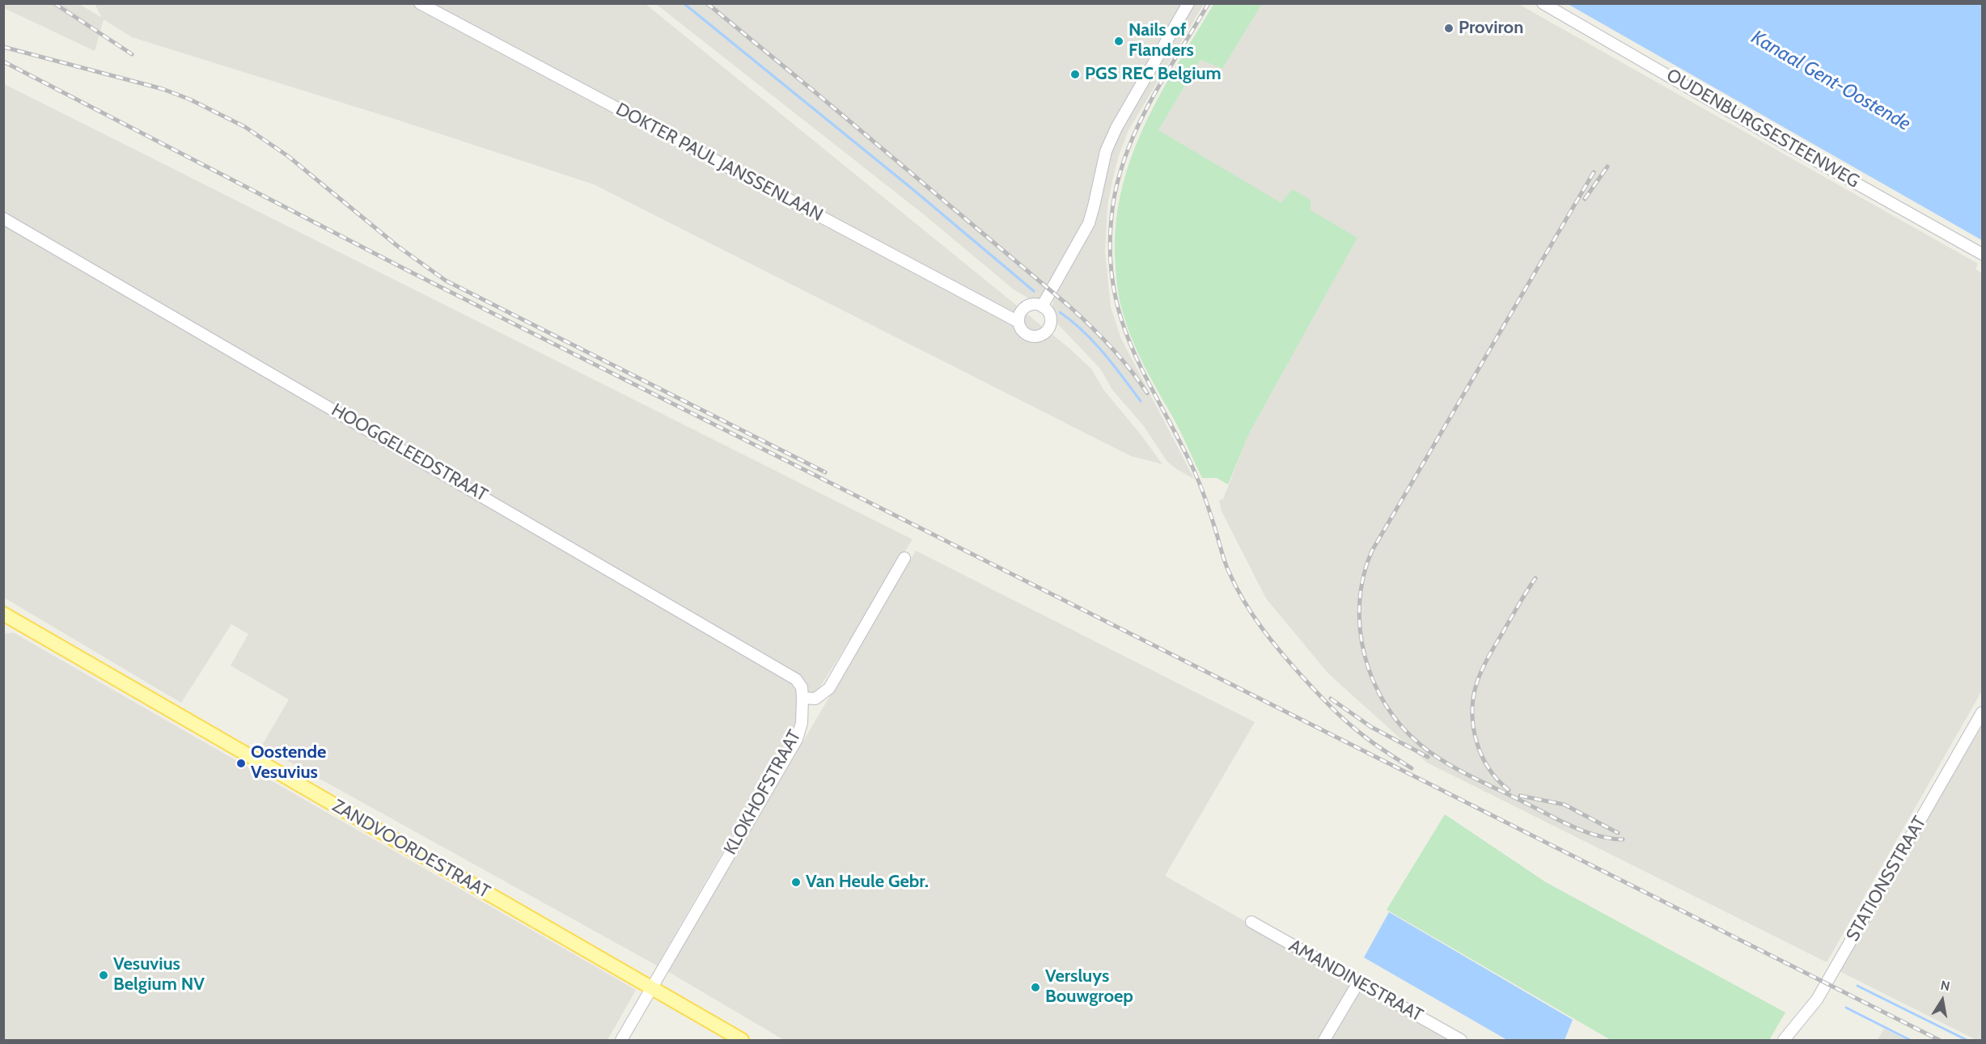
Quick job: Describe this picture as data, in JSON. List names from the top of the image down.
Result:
{
  "streets": {
    "main road": ["ZANDVOORDESTRAAT"],
    "street": [
      "OUDENBURGSESTEENWEG",
      "DOKTER PAUL JANSSENLAAN",
      "HOOGGELEEDSTRAAT",
      "KLOKHOFSTRAAT",
      "STATIONSSTRAAT",
      "AMANDINESTRAAT"
    ]
  },
  "crossings": [
    ["HOOGGELEEDSTRAAT", "KLOKHOFSTRAAT"],
    ["KLOKHOFSTRAAT", "ZANDVOORDESTRAAT"]
  ],
  "water": ["Kanaal Gent-Oostende"],
  "places": [
    "Proviron",
    "Nails of Flanders",
    "PGS REC Belgium",
    "Oostende Vesuvius",
    "Van Heule Gebr.",
    "Vesuvius Belgium NV",
    "Versluys Bouwgroep"
  ],
  "north": "top"
}
